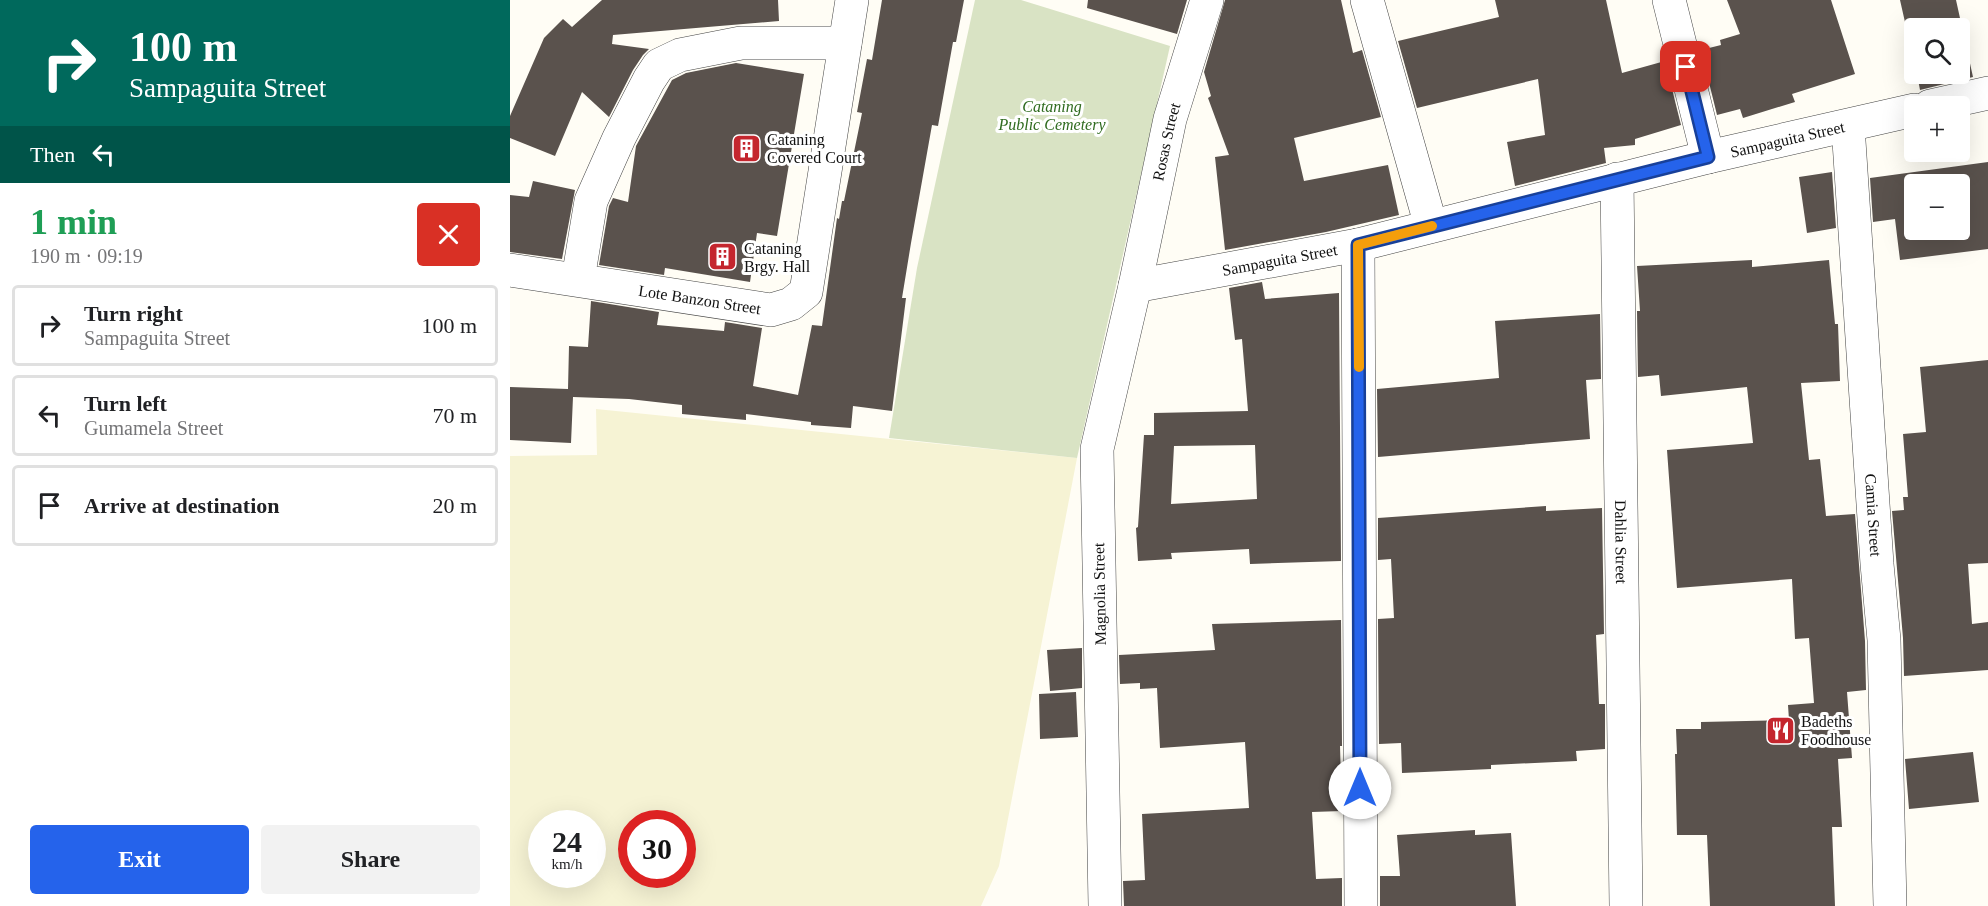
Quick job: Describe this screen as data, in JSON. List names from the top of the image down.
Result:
{
  "streets": {
    "street": [
      "Sampaguita Street",
      "Rosas Street",
      "Lote Banzon Street",
      "Camia Street",
      "Dahlia Street",
      "Magnolia Street"
    ]
  },
  "crossings": [
    ["Sampaguita Street", "Rosas Street"],
    ["Sampaguita Street", "Camia Street"],
    ["Sampaguita Street", "Dahlia Street"],
    ["Sampaguita Street", "Magnolia Street"],
    ["Rosas Street", "Magnolia Street"]
  ],
  "parks": ["Cataning Public Cemetery"],
  "places": {
    "building": ["Cataning Covered Court", "Cataning Brgy. Hall"],
    "restaurant": ["Badeths Foodhouse"]
  },
  "page": {
    "turn": ["100 m", "Sampaguita Street"],
    "map_buttons": ["+", "−"],
    "then": "Then",
    "heading": ["1 min", "190 m · 09:19"],
    "list": [
      {
        "name": "Turn right",
        "note": "Sampaguita Street",
        "value": "100 m"
      },
      {
        "name": "Turn left",
        "note": "Gumamela Street",
        "value": "70 m"
      },
      {
        "name": "Arrive at destination",
        "value": "20 m"
      }
    ],
    "speed": "24 km/h",
    "limit": "30",
    "buttons": ["Exit", "Share"]
  }
}
